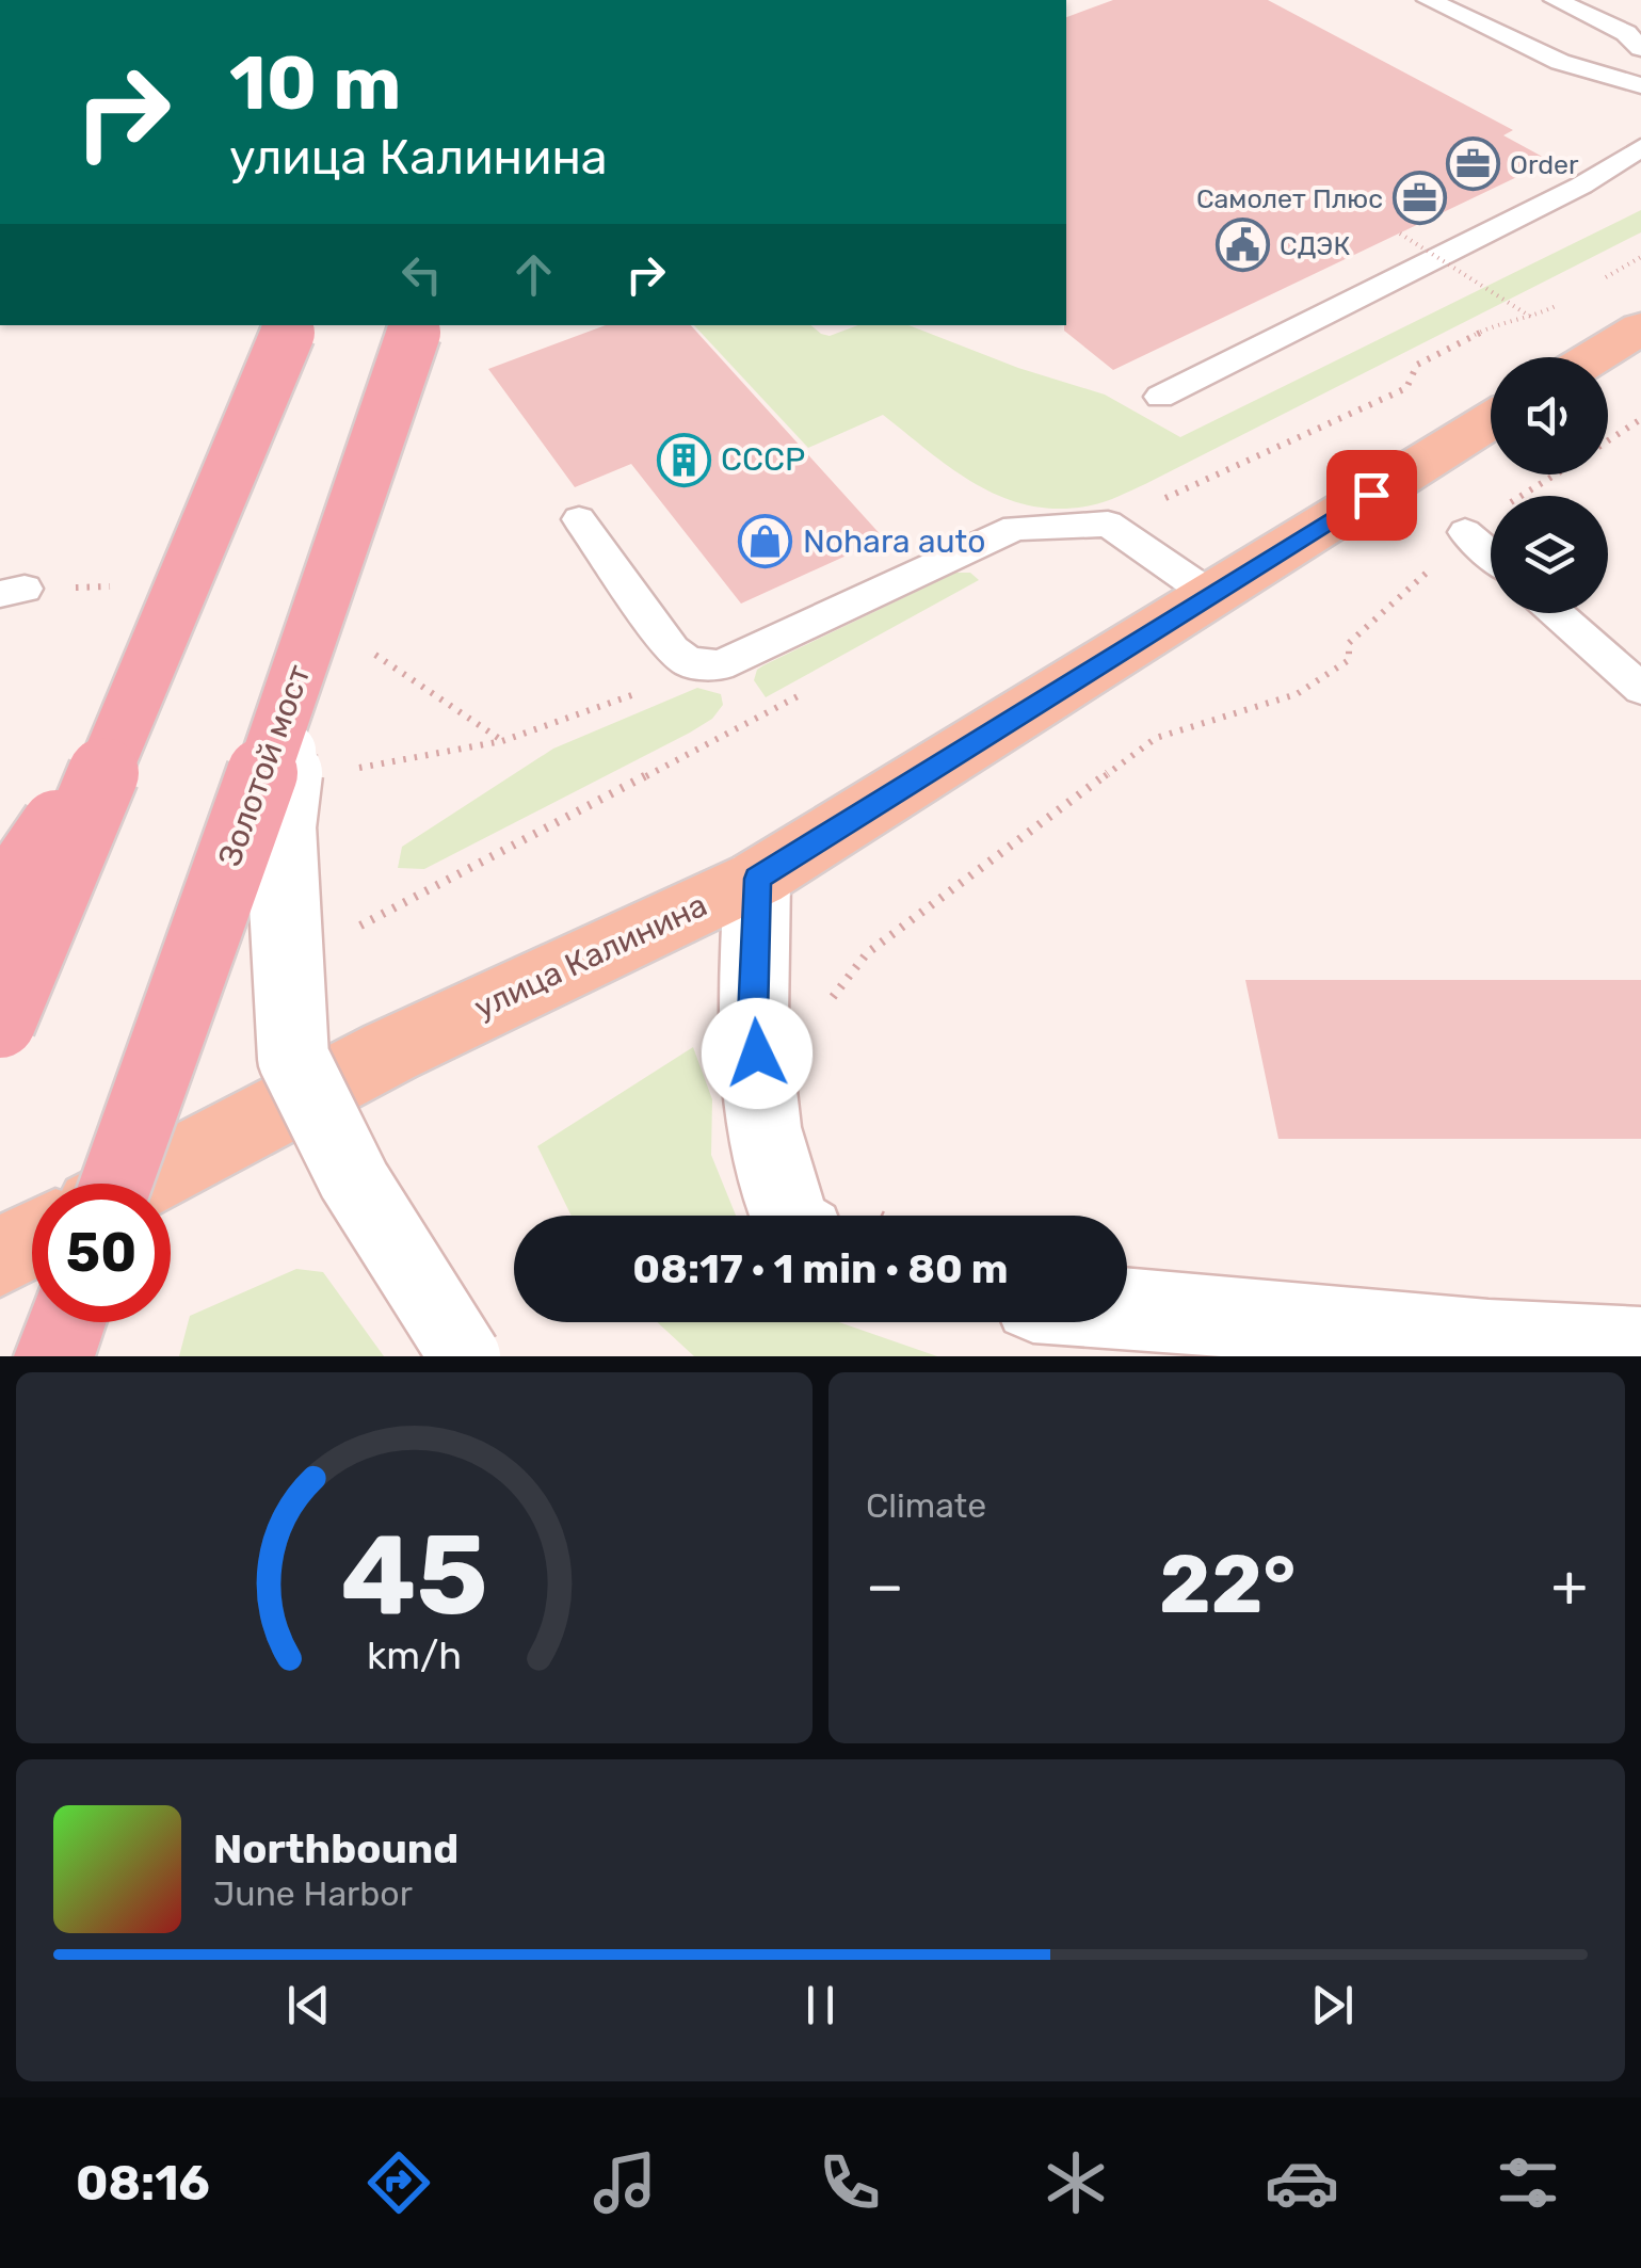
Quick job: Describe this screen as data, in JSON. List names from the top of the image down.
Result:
{
  "streets": {
    "highway": ["Золотой мост"],
    "main road": ["улица Калинина"]
  },
  "places": {
    "office": ["Order", "Самолет Плюс"],
    "public building": ["СДЭК"],
    "building": ["СССР"],
    "shop": ["Nohara auto"]
  },
  "page": {
    "turn": ["10 m", "улица Калинина"],
    "limit": "50",
    "trip": "08:17 · 1 min · 80 m",
    "tile": "Climate",
    "heat": ["−", "22°", "+"],
    "song": ["Northbound", "June Harbor"],
    "tabs": "08:16",
    "gauge": ["45", "km/h"]
  }
}
